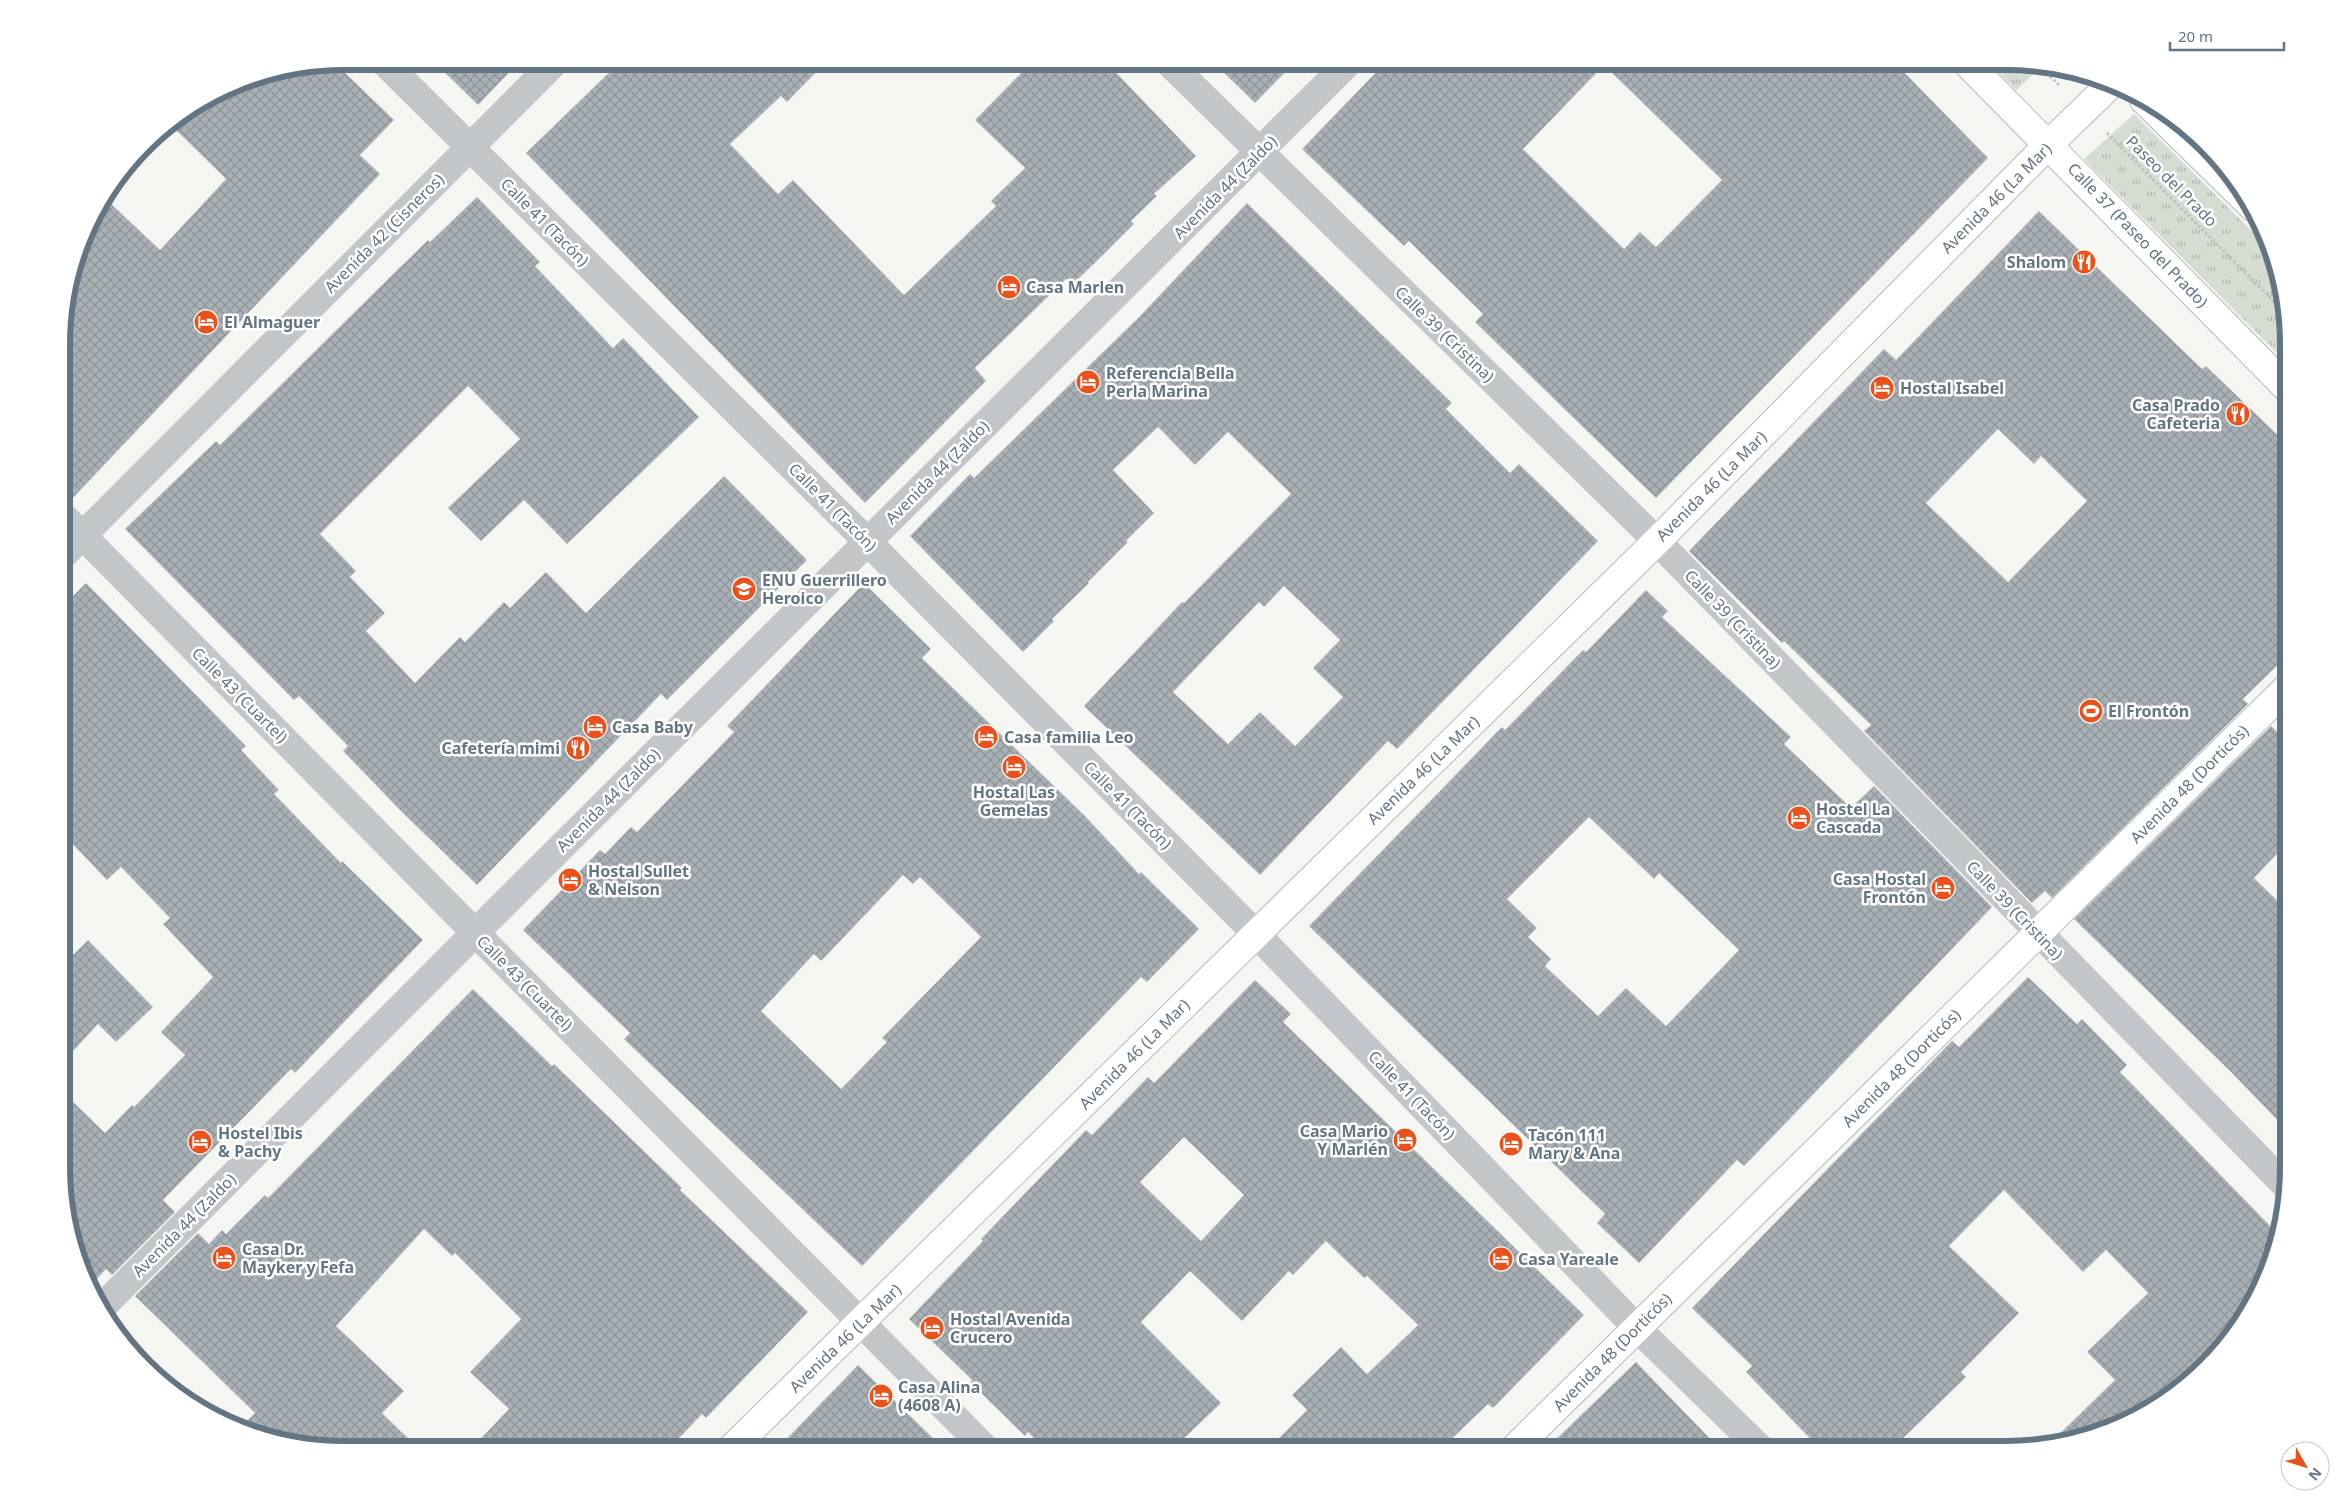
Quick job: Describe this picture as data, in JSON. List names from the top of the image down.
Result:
{
  "streets": {
    "main road": ["Avenida 46 (La Mar)", "Calle 37 (Paseo del Prado)", "Avenida 48 (Dorticós)"],
    "street": [
      "Avenida 44 (Zaldo)",
      "Calle 41 (Tacón)",
      "Avenida 42 (Cisneros)",
      "Calle 39 (Cristina)",
      "Calle 43 (Cuartel)"
    ],
    "path": ["Paseo del Prado"]
  },
  "crossings": [
    ["Paseo del Prado", "Avenida 46 (La Mar)"],
    ["Avenida 44 (Zaldo)", "Calle 41 (Tacón)"],
    ["Avenida 44 (Zaldo)", "Calle 39 (Cristina)"],
    ["Avenida 44 (Zaldo)", "Calle 43 (Cuartel)"],
    ["Avenida 46 (La Mar)", "Calle 41 (Tacón)"],
    ["Avenida 46 (La Mar)", "Calle 37 (Paseo del Prado)"],
    ["Avenida 46 (La Mar)", "Calle 39 (Cristina)"],
    ["Avenida 46 (La Mar)", "Calle 43 (Cuartel)"],
    ["Calle 41 (Tacón)", "Avenida 42 (Cisneros)"],
    ["Calle 41 (Tacón)", "Avenida 48 (Dorticós)"],
    ["Avenida 42 (Cisneros)", "Calle 43 (Cuartel)"],
    ["Calle 39 (Cristina)", "Avenida 48 (Dorticós)"]
  ],
  "places": {
    "restaurant": ["Shalom", "Casa Prado Cafeteria", "Cafetería mimi"],
    "hotel": [
      "Casa Marlen",
      "El Almaguer",
      "Referencia Bella Perla Marina",
      "Hostal Isabel",
      "Casa Baby",
      "Casa familia Leo",
      "Hostal Las Gemelas",
      "Hostel La Cascada",
      "Hostal Sullet & Nelson",
      "Casa Hostal Frontón",
      "Casa Mario Y Marlén",
      "Hostel Ibis & Pachy",
      "Tacón 111 Mary & Ana",
      "Casa Dr. Mayker y Fefa",
      "Casa Yareale",
      "Hostal Avenida Crucero",
      "Casa Alina (4608 A)"
    ],
    "school or university": ["ENU Guerrillero Heroico"],
    "sports": ["El Frontón"]
  },
  "scale_bar": "20 m",
  "north": "bottom right"
}
